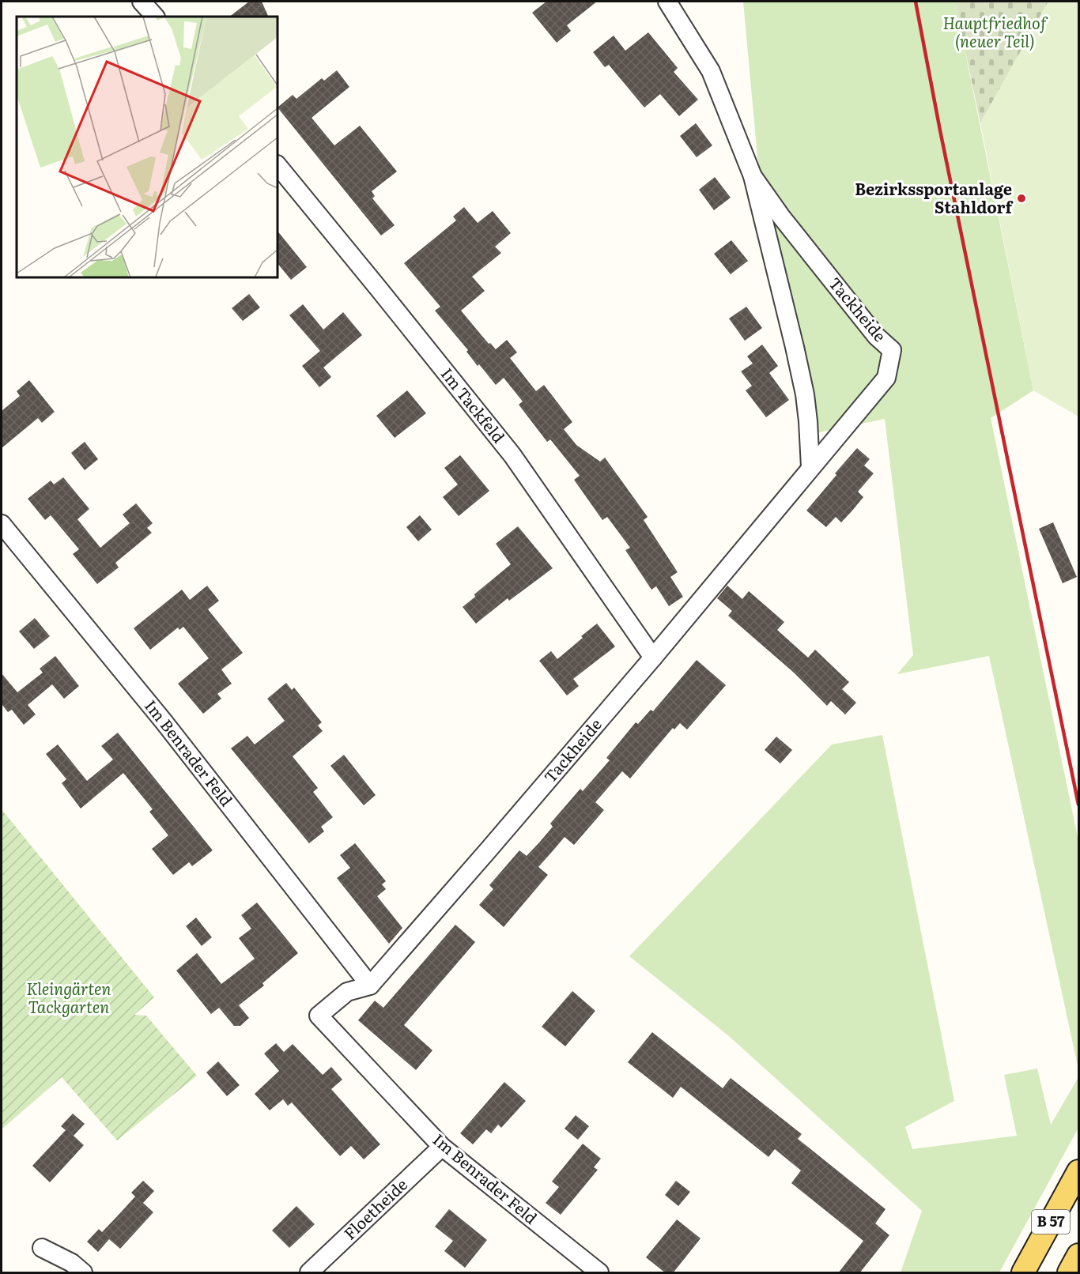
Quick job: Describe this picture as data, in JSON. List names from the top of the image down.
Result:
{
  "streets": {
    "main road": ["B 57"],
    "street": [
      "Tackheide",
      "Im Tackfeld",
      "Im Benrader Feld",
      "Floetheide"
    ]
  },
  "crossings": [
    ["Tackheide", "Im Tackfeld"],
    ["Tackheide", "Im Benrader Feld"],
    ["Im Benrader Feld", "Floetheide"]
  ],
  "parks": ["Hauptfriedhof (neuer Teil)", "Kleingärten Tackgarten"],
  "places": ["Bezirkssportanlage Stahldorf"]
}
